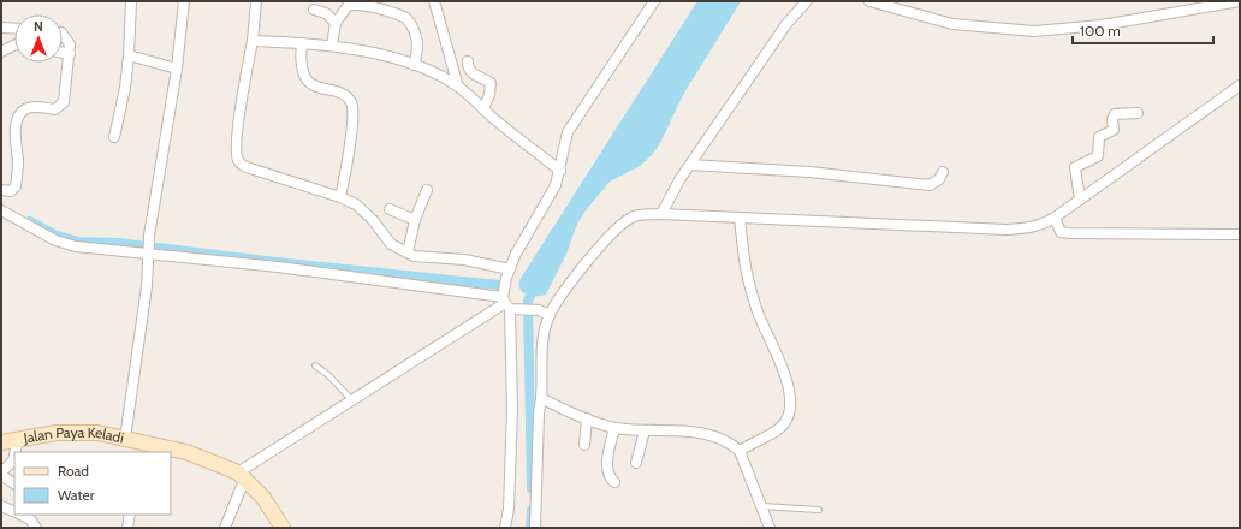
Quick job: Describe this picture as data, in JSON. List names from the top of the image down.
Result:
{
  "streets": {
    "main road": ["Jalan Paya Keladi"]
  },
  "legend": ["Road", "Water"],
  "scale_bar": "100 m",
  "north": "top"
}
